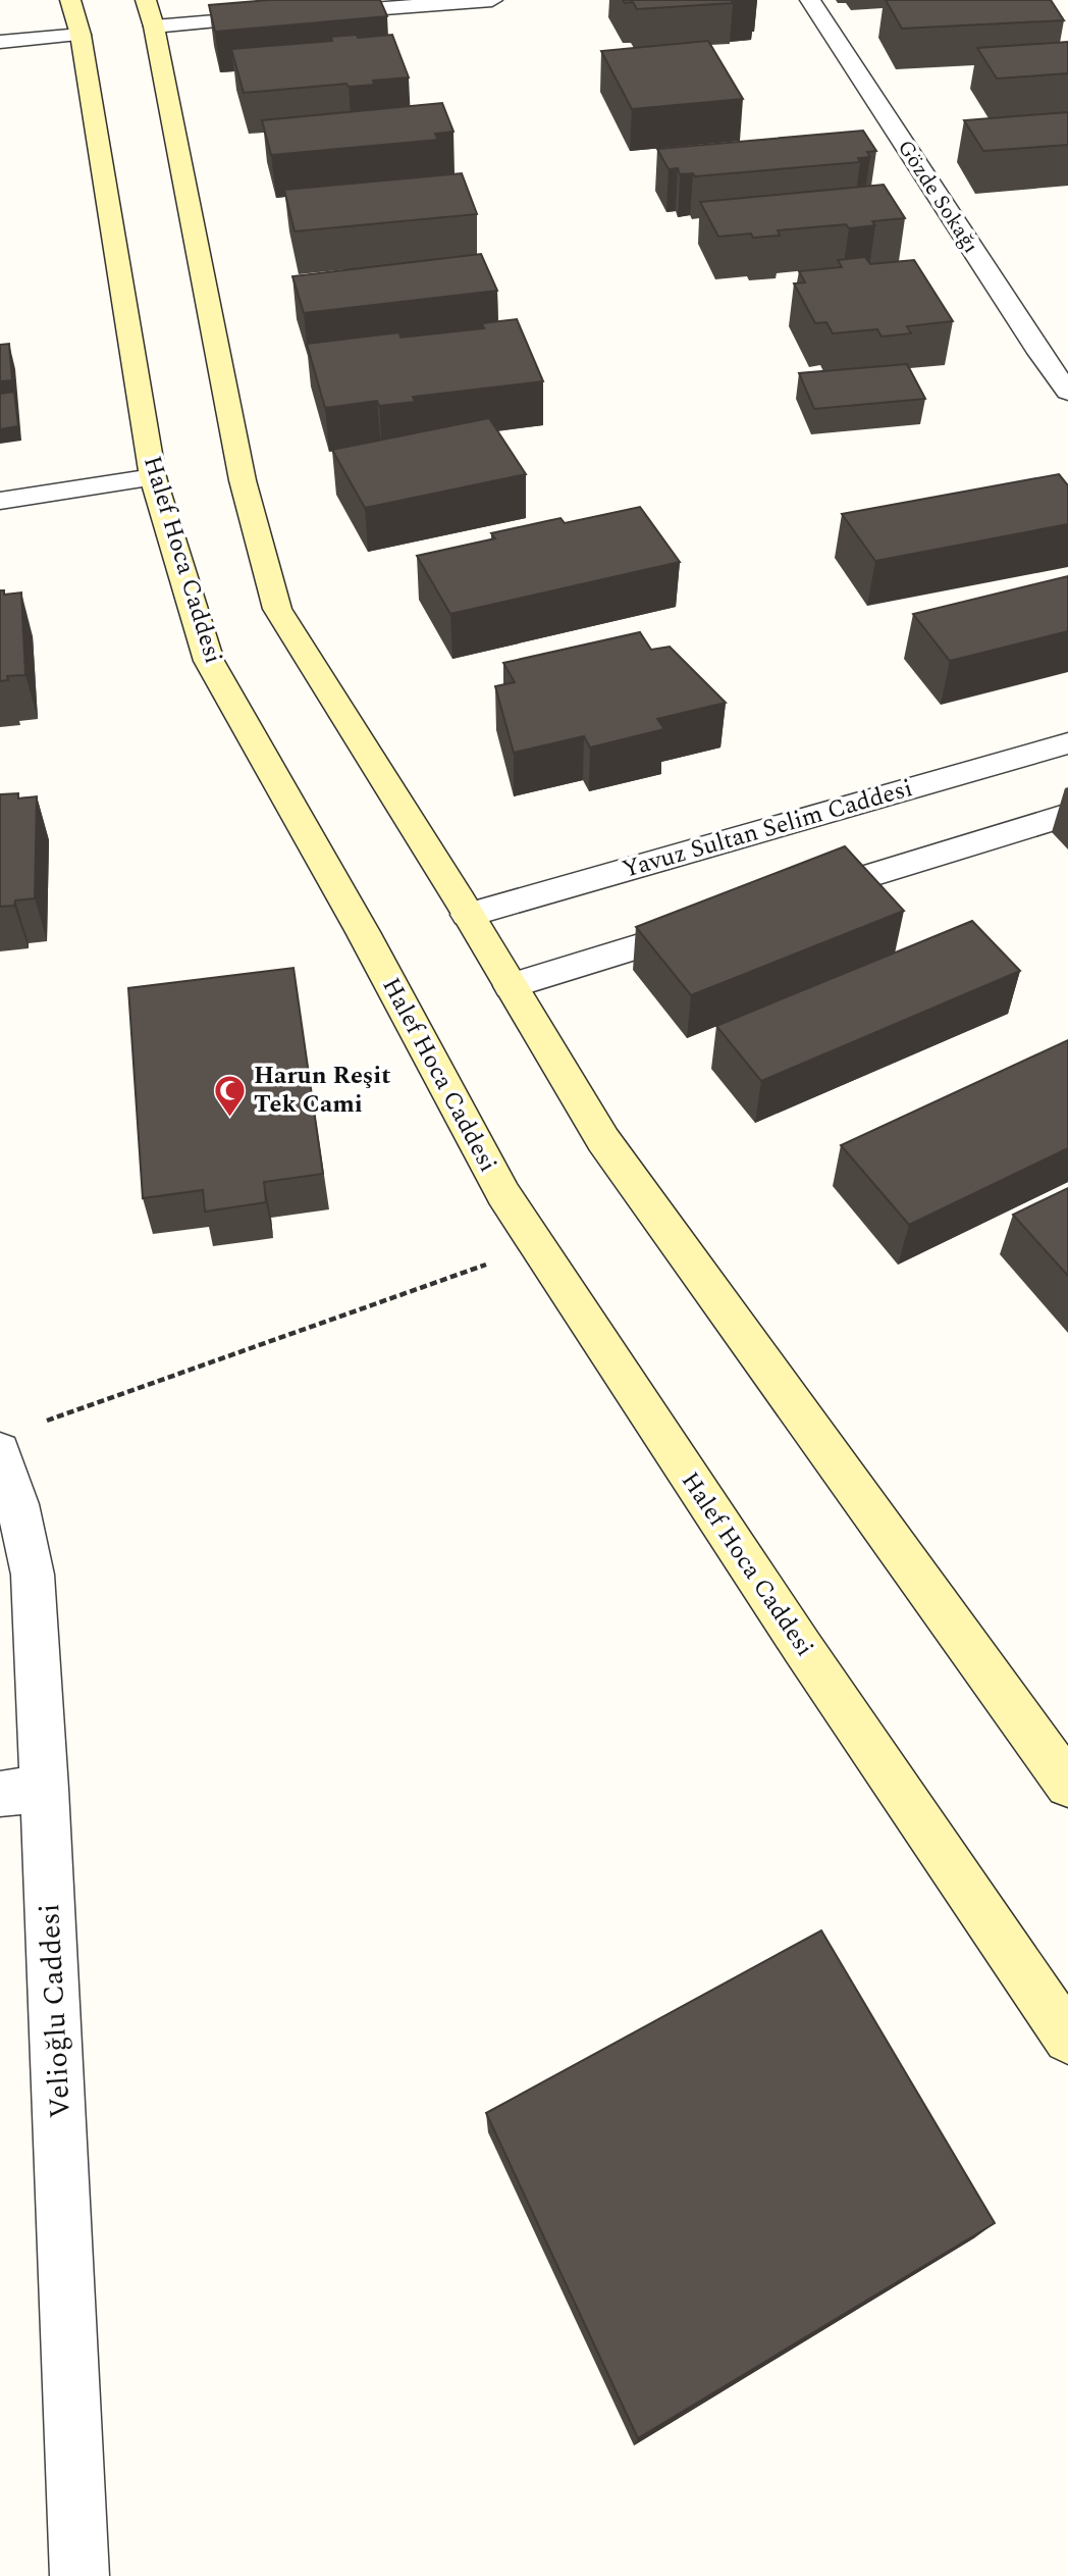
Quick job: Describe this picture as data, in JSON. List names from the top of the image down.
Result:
{
  "streets": {
    "main road": ["Halef Hoca Caddesi"],
    "street": ["Gözde Sokağı", "Yavuz Sultan Selim Caddesi", "Velioğlu Caddesi"]
  },
  "places": {
    "mosque": ["Harun Reşit Tek Cami"]
  }
}
